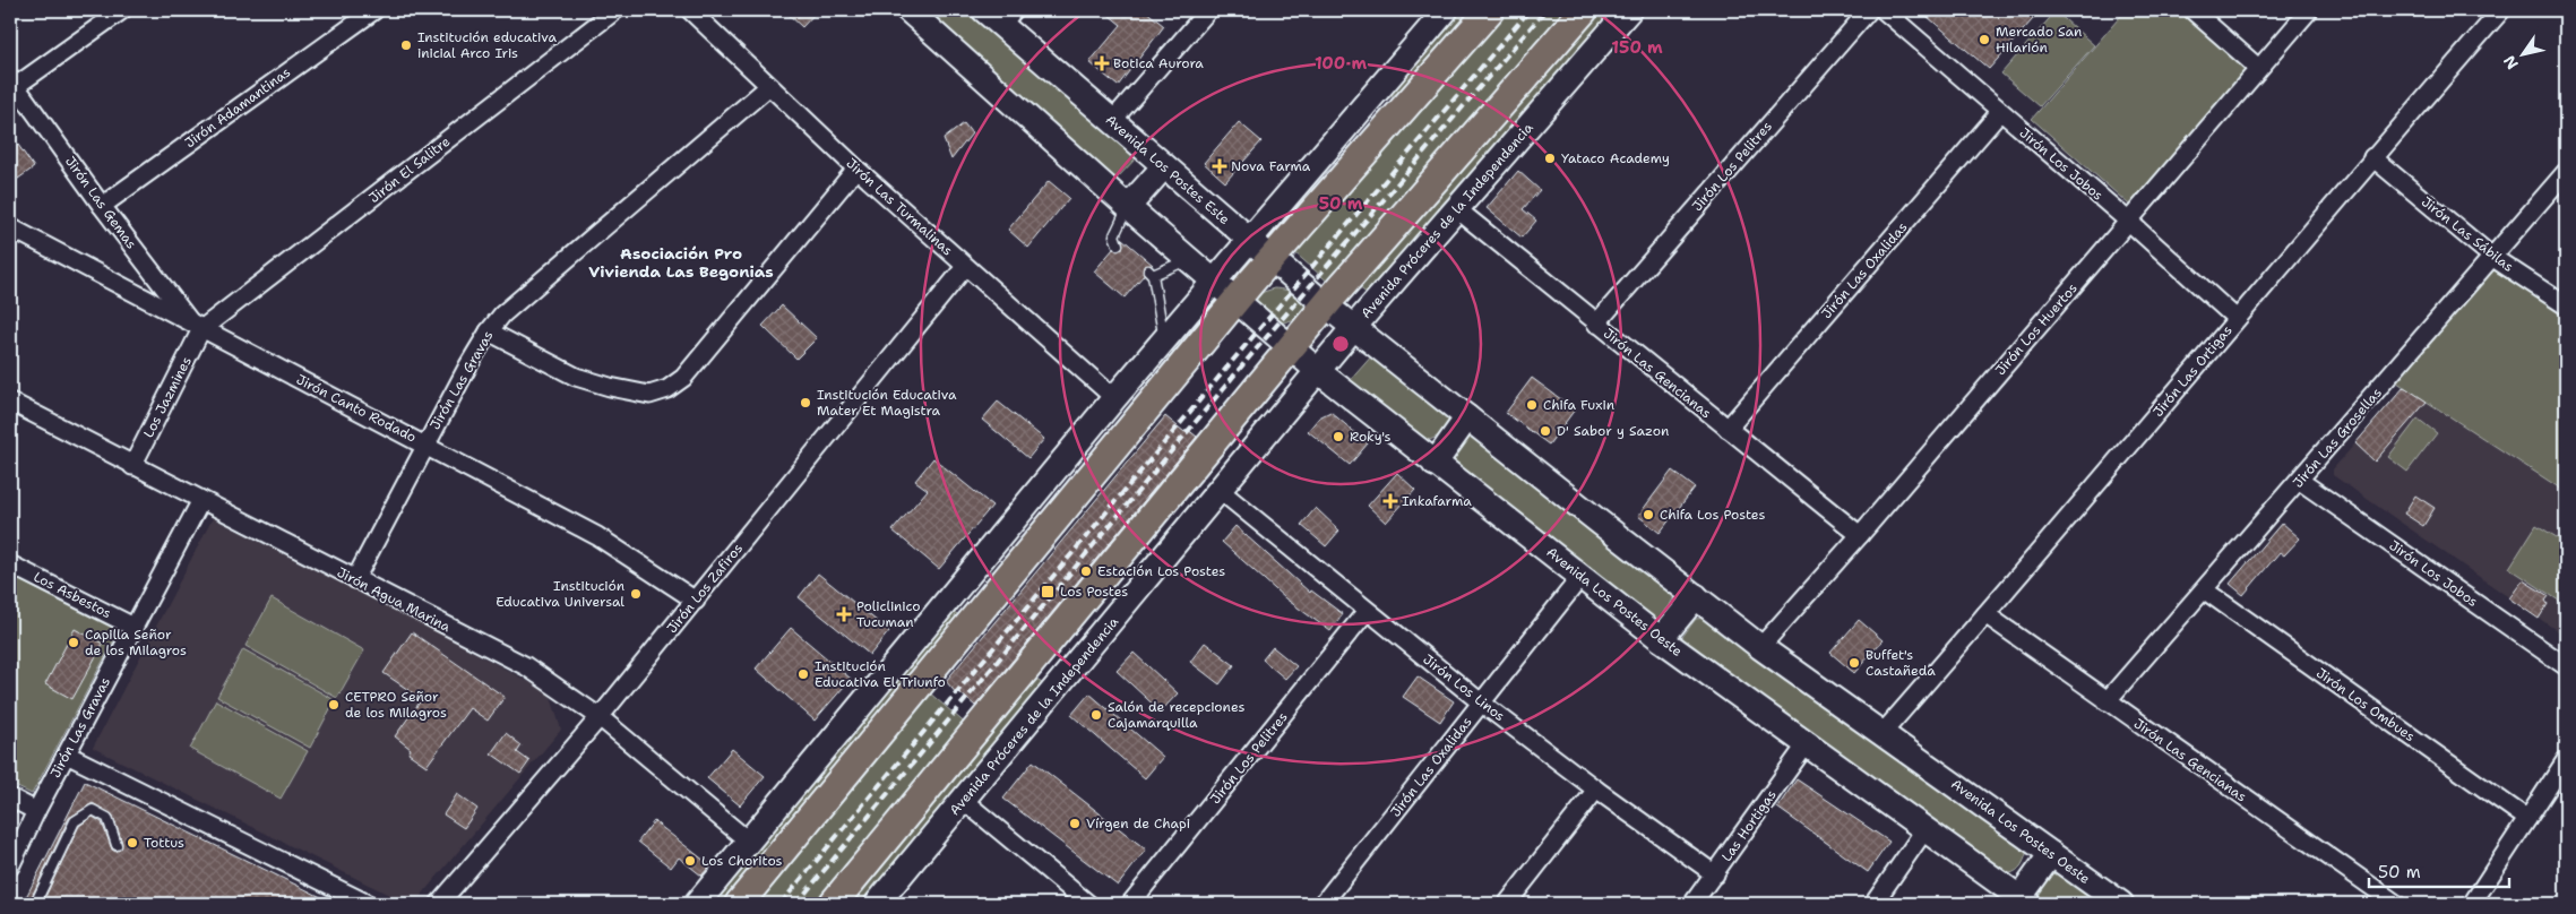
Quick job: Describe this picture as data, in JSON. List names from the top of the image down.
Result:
{
  "streets": {
    "main road": ["Avenida Los Postes Este", "Avenida Próceres de la Independencia", "Avenida Los Postes Oeste"],
    "street": [
      "Jirón Adamantinas",
      "Jirón Los Jobos",
      "Jirón Los Pelitres",
      "Jirón El Salitre",
      "Jirón Las Gemas",
      "Jirón Las Turmalinas",
      "Jirón Las Sábilas",
      "Jirón Las Oxalidas",
      "Jirón Los Huertos",
      "Jirón Las Ortigas",
      "Jirón Las Gencianas",
      "Jirón Las Gravas",
      "Los Jazmines",
      "Jirón Canto Rodado",
      "Jirón Las Grosellas",
      "Jirón Los Zafiros",
      "Los Asbestos",
      "Jirón Agua Marina",
      "Jirón Los Linos",
      "Jirón Los Ombues",
      "Las Hortigas"
    ]
  },
  "crossings": [
    ["Jirón Adamantinas", "Jirón Las Gemas"],
    ["Jirón Los Jobos", "Jirón Las Oxalidas"],
    ["Jirón Los Jobos", "Jirón Los Huertos"],
    ["Jirón Los Jobos", "Jirón Las Ortigas"],
    ["Jirón Los Jobos", "Jirón Las Grosellas"],
    ["Jirón Los Pelitres", "Jirón Las Gencianas"],
    ["Jirón Los Pelitres", "Jirón Los Linos"],
    ["Jirón El Salitre", "Jirón Las Gemas"],
    ["Jirón El Salitre", "Los Jazmines"],
    ["Jirón El Salitre", "Jirón Canto Rodado"],
    ["Avenida Los Postes Este", "Avenida Próceres de la Independencia"],
    ["Avenida Los Postes Este", "Avenida Los Postes Oeste"],
    ["Jirón Las Gemas", "Los Jazmines"],
    ["Jirón Las Gemas", "Jirón Canto Rodado"],
    ["Jirón Las Turmalinas", "Jirón Las Gravas"],
    ["Jirón Las Turmalinas", "Jirón Los Zafiros"],
    ["Avenida Próceres de la Independencia", "Jirón Las Gencianas"],
    ["Avenida Próceres de la Independencia", "Avenida Los Postes Oeste"],
    ["Avenida Próceres de la Independencia", "Jirón Los Linos"],
    ["Jirón Las Sábilas", "Jirón Las Ortigas"],
    ["Jirón Las Sábilas", "Jirón Las Grosellas"],
    ["Jirón Las Oxalidas", "Jirón Las Gencianas"],
    ["Jirón Las Oxalidas", "Avenida Los Postes Oeste"],
    ["Jirón Las Oxalidas", "Jirón Los Linos"],
    ["Jirón Los Huertos", "Jirón Las Gencianas"],
    ["Jirón Los Huertos", "Avenida Los Postes Oeste"],
    ["Jirón Las Ortigas", "Jirón Las Gencianas"],
    ["Jirón Las Ortigas", "Avenida Los Postes Oeste"],
    ["Jirón Las Gencianas", "Jirón Las Grosellas"],
    ["Jirón Las Gravas", "Jirón Canto Rodado"],
    ["Jirón Las Gravas", "Los Asbestos"],
    ["Jirón Las Gravas", "Jirón Agua Marina"],
    ["Los Jazmines", "Jirón Canto Rodado"],
    ["Los Jazmines", "Jirón Agua Marina"],
    ["Jirón Canto Rodado", "Jirón Los Zafiros"],
    ["Jirón Las Grosellas", "Jirón Los Ombues"],
    ["Jirón Los Zafiros", "Jirón Agua Marina"],
    ["Avenida Los Postes Oeste", "Las Hortigas"],
    ["Jirón Los Linos", "Las Hortigas"]
  ],
  "districts": ["Asociación Pro Vivienda Las Begonias"],
  "places": {
    "other": [
      "Mercado San Hilarión",
      "Institución educativa inicial Arco Iris",
      "Yataco Academy",
      "Institución Educativa Mater Et Magistra",
      "Chifa Fuxin",
      "D' Sabor y Sazon",
      "Roky's",
      "Chifa Los Postes",
      "Estación Los Postes",
      "Institución Educativa Universal",
      "Capilla Señor de los Milagros",
      "Buffet's Castañeda",
      "Institución Educativa El Triunfo",
      "CETPRO Señor de los Milagros",
      "Salón de recepciones Cajamarquilla",
      "Vírgen de Chapi",
      "Tottus",
      "Los Choritos"
    ],
    "health": [
      "Botica Aurora",
      "Nova Farma",
      "Inkafarma",
      "Policlinico Tucuman"
    ],
    "transit": ["Los Postes"]
  },
  "scale_bar": "50 m",
  "north": "bottom left",
  "rings": ["150 m", "100 m", "50 m"]
}
